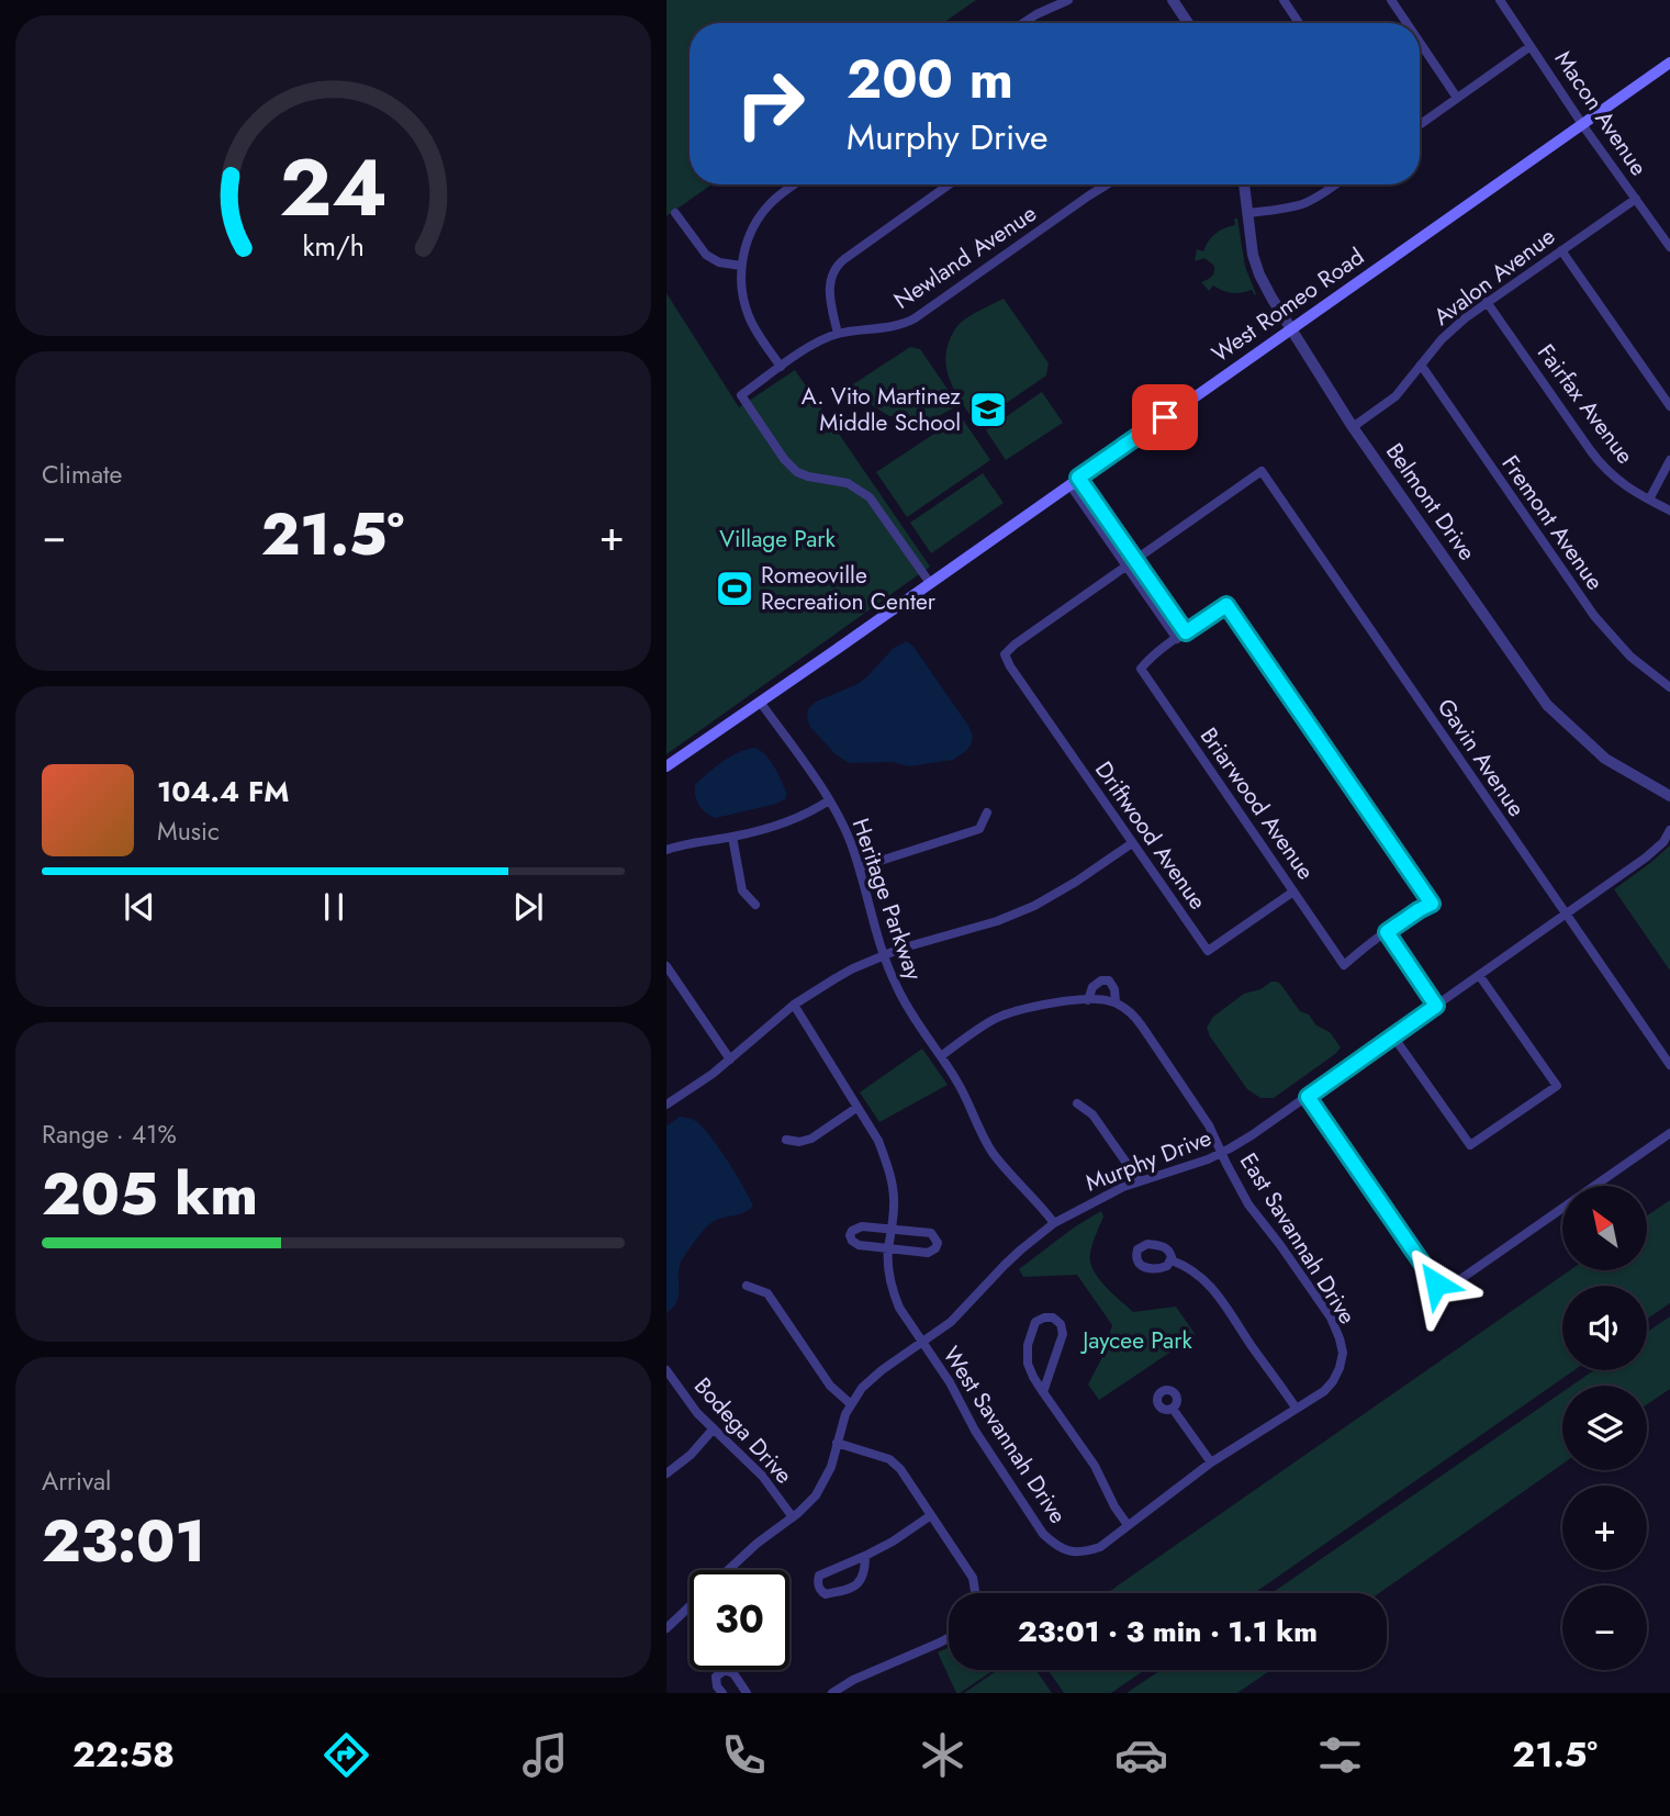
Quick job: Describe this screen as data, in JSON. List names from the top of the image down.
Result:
{
  "streets": {
    "main road": ["West Romeo Road"],
    "street": [
      "Macon Avenue",
      "Newland Avenue",
      "Avalon Avenue",
      "Fairfax Avenue",
      "Belmont Drive",
      "Fremont Avenue",
      "Gavin Avenue",
      "Briarwood Avenue",
      "Driftwood Avenue",
      "Heritage Parkway",
      "Murphy Drive",
      "East Savannah Drive",
      "Bodega Drive",
      "West Savannah Drive"
    ]
  },
  "crossings": [
    ["Macon Avenue", "Avalon Avenue"],
    ["Macon Avenue", "West Romeo Road"],
    ["Newland Avenue", "West Romeo Road"],
    ["Avalon Avenue", "Fairfax Avenue"],
    ["Avalon Avenue", "Belmont Drive"],
    ["Avalon Avenue", "Fremont Avenue"],
    ["West Romeo Road", "Belmont Drive"],
    ["West Romeo Road", "Heritage Parkway"],
    ["Gavin Avenue", "Driftwood Avenue"],
    ["Gavin Avenue", "Murphy Drive"],
    ["Briarwood Avenue", "Driftwood Avenue"],
    ["Heritage Parkway", "Murphy Drive"],
    ["Murphy Drive", "East Savannah Drive"],
    ["Murphy Drive", "Bodega Drive"],
    ["Murphy Drive", "West Savannah Drive"],
    ["East Savannah Drive", "West Savannah Drive"]
  ],
  "parks": ["Village Park", "Jaycee Park"],
  "places": {
    "school or university": ["A. Vito Martinez Middle School"],
    "sports": ["Romeoville Recreation Center"]
  },
  "north": "top left",
  "page": {
    "turn": ["200 m", "Murphy Drive"],
    "tile": [
      "Climate",
      ["Range · 41%", "205 km"],
      ["Arrival", "23:01"]
    ],
    "heat": ["−", "21.5°", "+"],
    "song": ["104.4 FM", "Music"],
    "map_buttons": ["+", "−"],
    "limit": "30",
    "trip": "23:01 · 3 min · 1.1 km",
    "tabs": ["22:58", "21.5°"],
    "gauge": ["24", "km/h"]
  }
}
